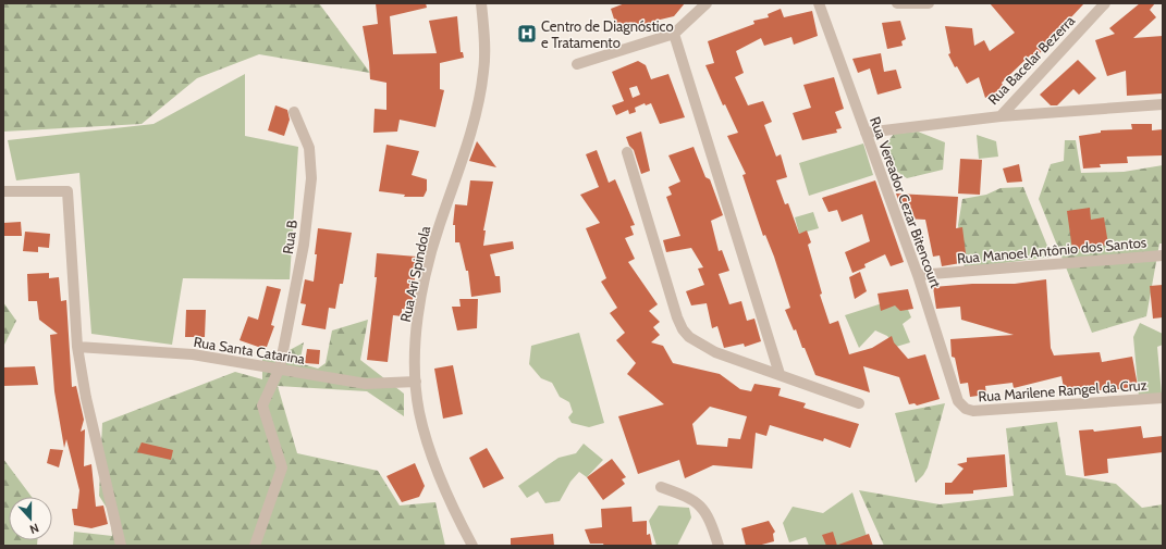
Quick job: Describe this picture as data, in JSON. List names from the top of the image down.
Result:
{
  "streets": {
    "street": [
      "Rua Bacelar Bezerra",
      "Rua Vereador Cezar Bitencourt",
      "Rua B",
      "Rua Manoel Antônio dos Santos",
      "Rua Ari Spindola",
      "Rua Santa Catarina",
      "Rua Marilene Rangel da Cruz"
    ]
  },
  "crossings": [
    ["Rua Bacelar Bezerra", "Rua Vereador Cezar Bitencourt"],
    ["Rua Vereador Cezar Bitencourt", "Rua Manoel Antônio dos Santos"],
    ["Rua Vereador Cezar Bitencourt", "Rua Marilene Rangel da Cruz"],
    ["Rua B", "Rua Santa Catarina"],
    ["Rua Ari Spindola", "Rua Santa Catarina"]
  ],
  "places": {
    "hospital": ["Centro de Diagnóstico e Tratamento"]
  },
  "north": "bottom"
}
